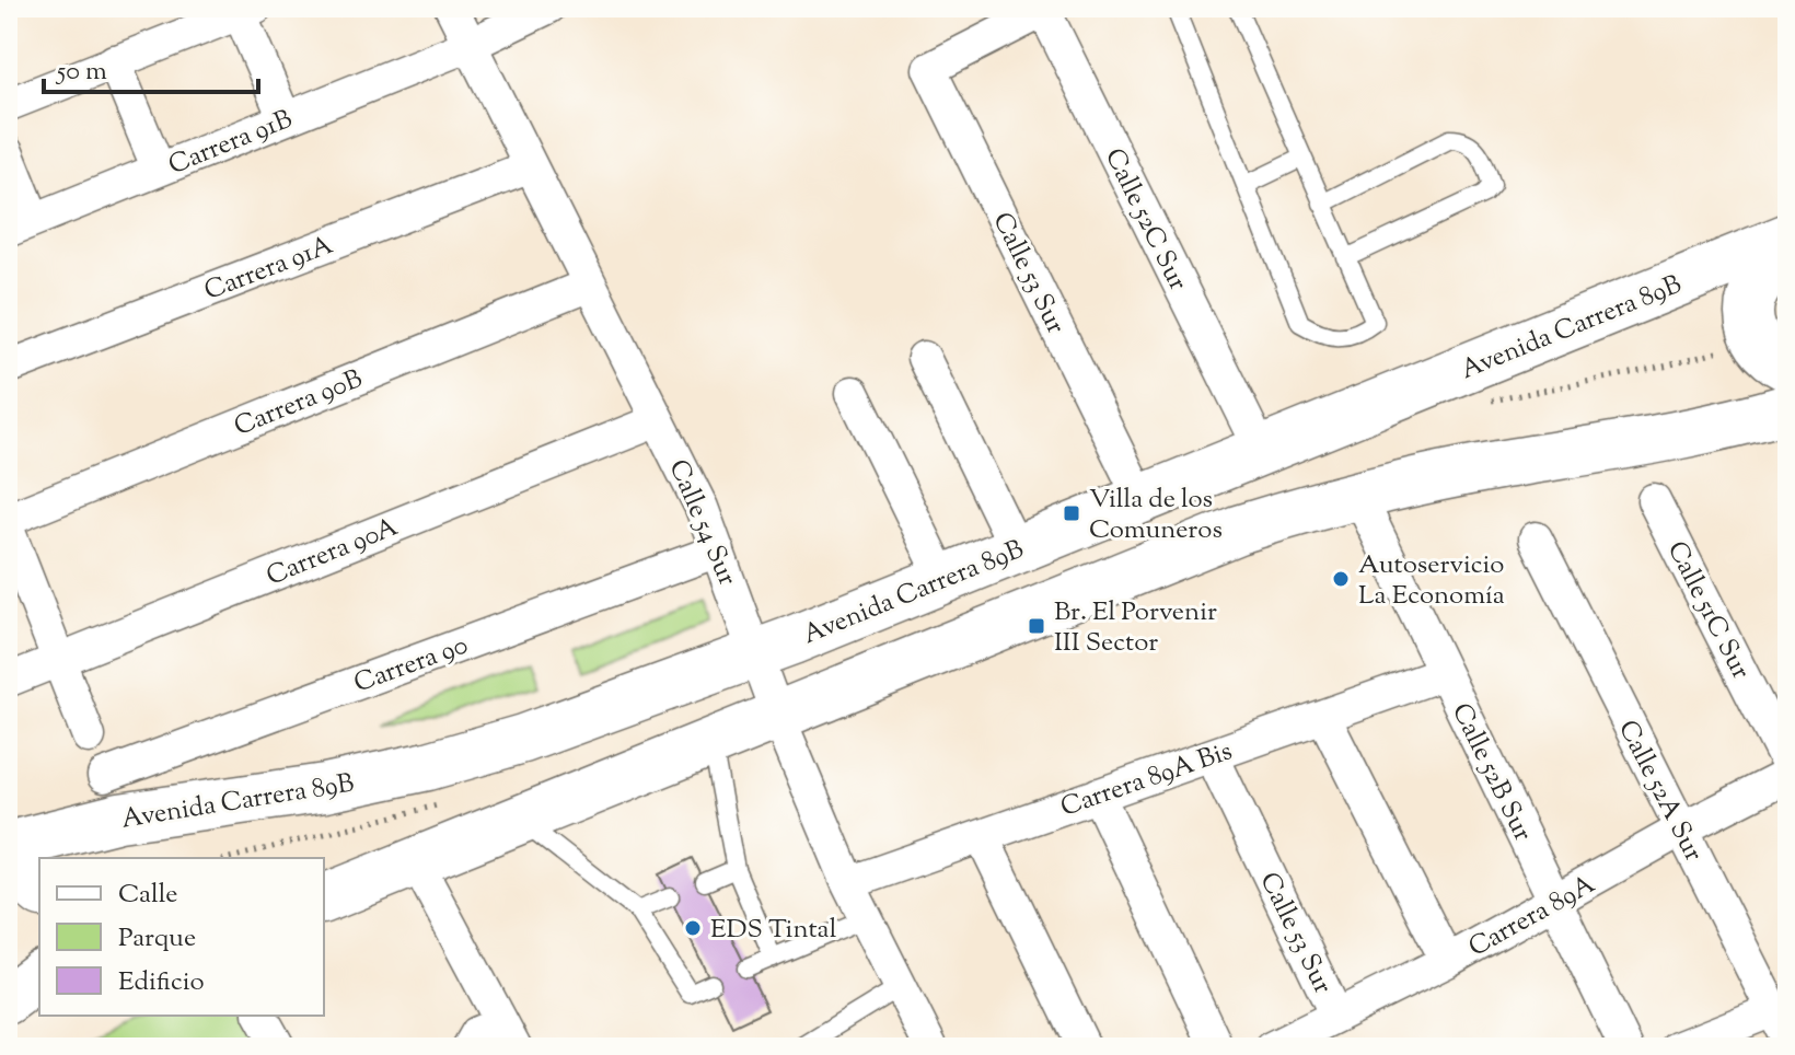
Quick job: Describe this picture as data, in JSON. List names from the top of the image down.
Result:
{
  "streets": {
    "main road": ["Avenida Carrera 89B"],
    "street": [
      "Carrera 91B",
      "Calle 52C Sur",
      "Carrera 91A",
      "Calle 53 Sur",
      "Carrera 90B",
      "Calle 54 Sur",
      "Carrera 90A",
      "Calle 51C Sur",
      "Carrera 90",
      "Calle 52B Sur",
      "Carrera 89A Bis",
      "Calle 52A Sur",
      "Carrera 89A"
    ]
  },
  "crossings": [
    ["Carrera 91B", "Calle 54 Sur"],
    ["Calle 52C Sur", "Calle 53 Sur"],
    ["Carrera 91A", "Calle 54 Sur"],
    ["Calle 53 Sur", "Carrera 89A Bis"],
    ["Calle 53 Sur", "Carrera 89A"],
    ["Avenida Carrera 89B", "Calle 54 Sur"],
    ["Carrera 90B", "Calle 54 Sur"],
    ["Calle 54 Sur", "Carrera 90A"],
    ["Calle 54 Sur", "Carrera 90"],
    ["Calle 54 Sur", "Carrera 89A Bis"],
    ["Calle 52B Sur", "Carrera 89A Bis"],
    ["Calle 52B Sur", "Carrera 89A"],
    ["Calle 52A Sur", "Carrera 89A"]
  ],
  "places": {
    "transit": ["Villa de los Comuneros", "Br. El Porvenir III Sector"],
    "other": ["Autoservicio La Economía", "EDS Tintal"]
  },
  "legend": ["Calle", "Parque", "Edificio"],
  "scale_bar": "50 m"
}
